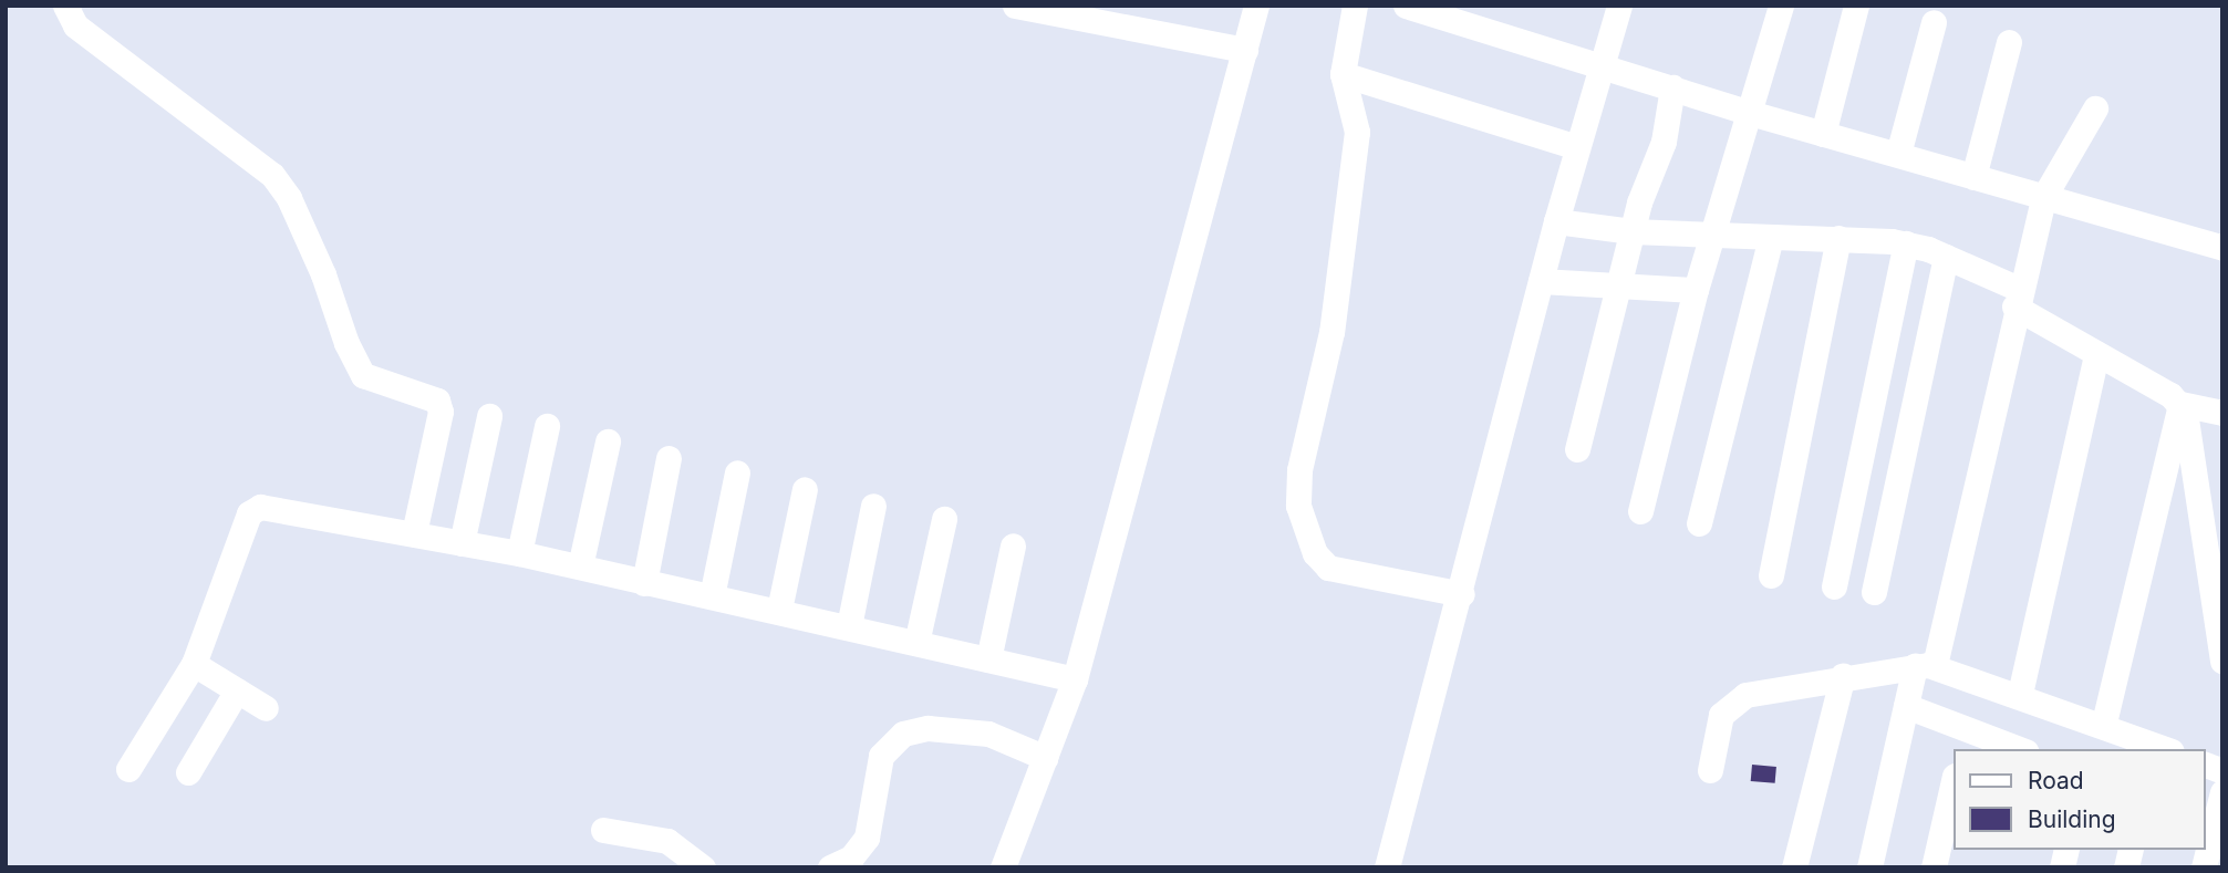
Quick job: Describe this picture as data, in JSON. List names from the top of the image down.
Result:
{
  "legend": ["Road", "Building"]
}
